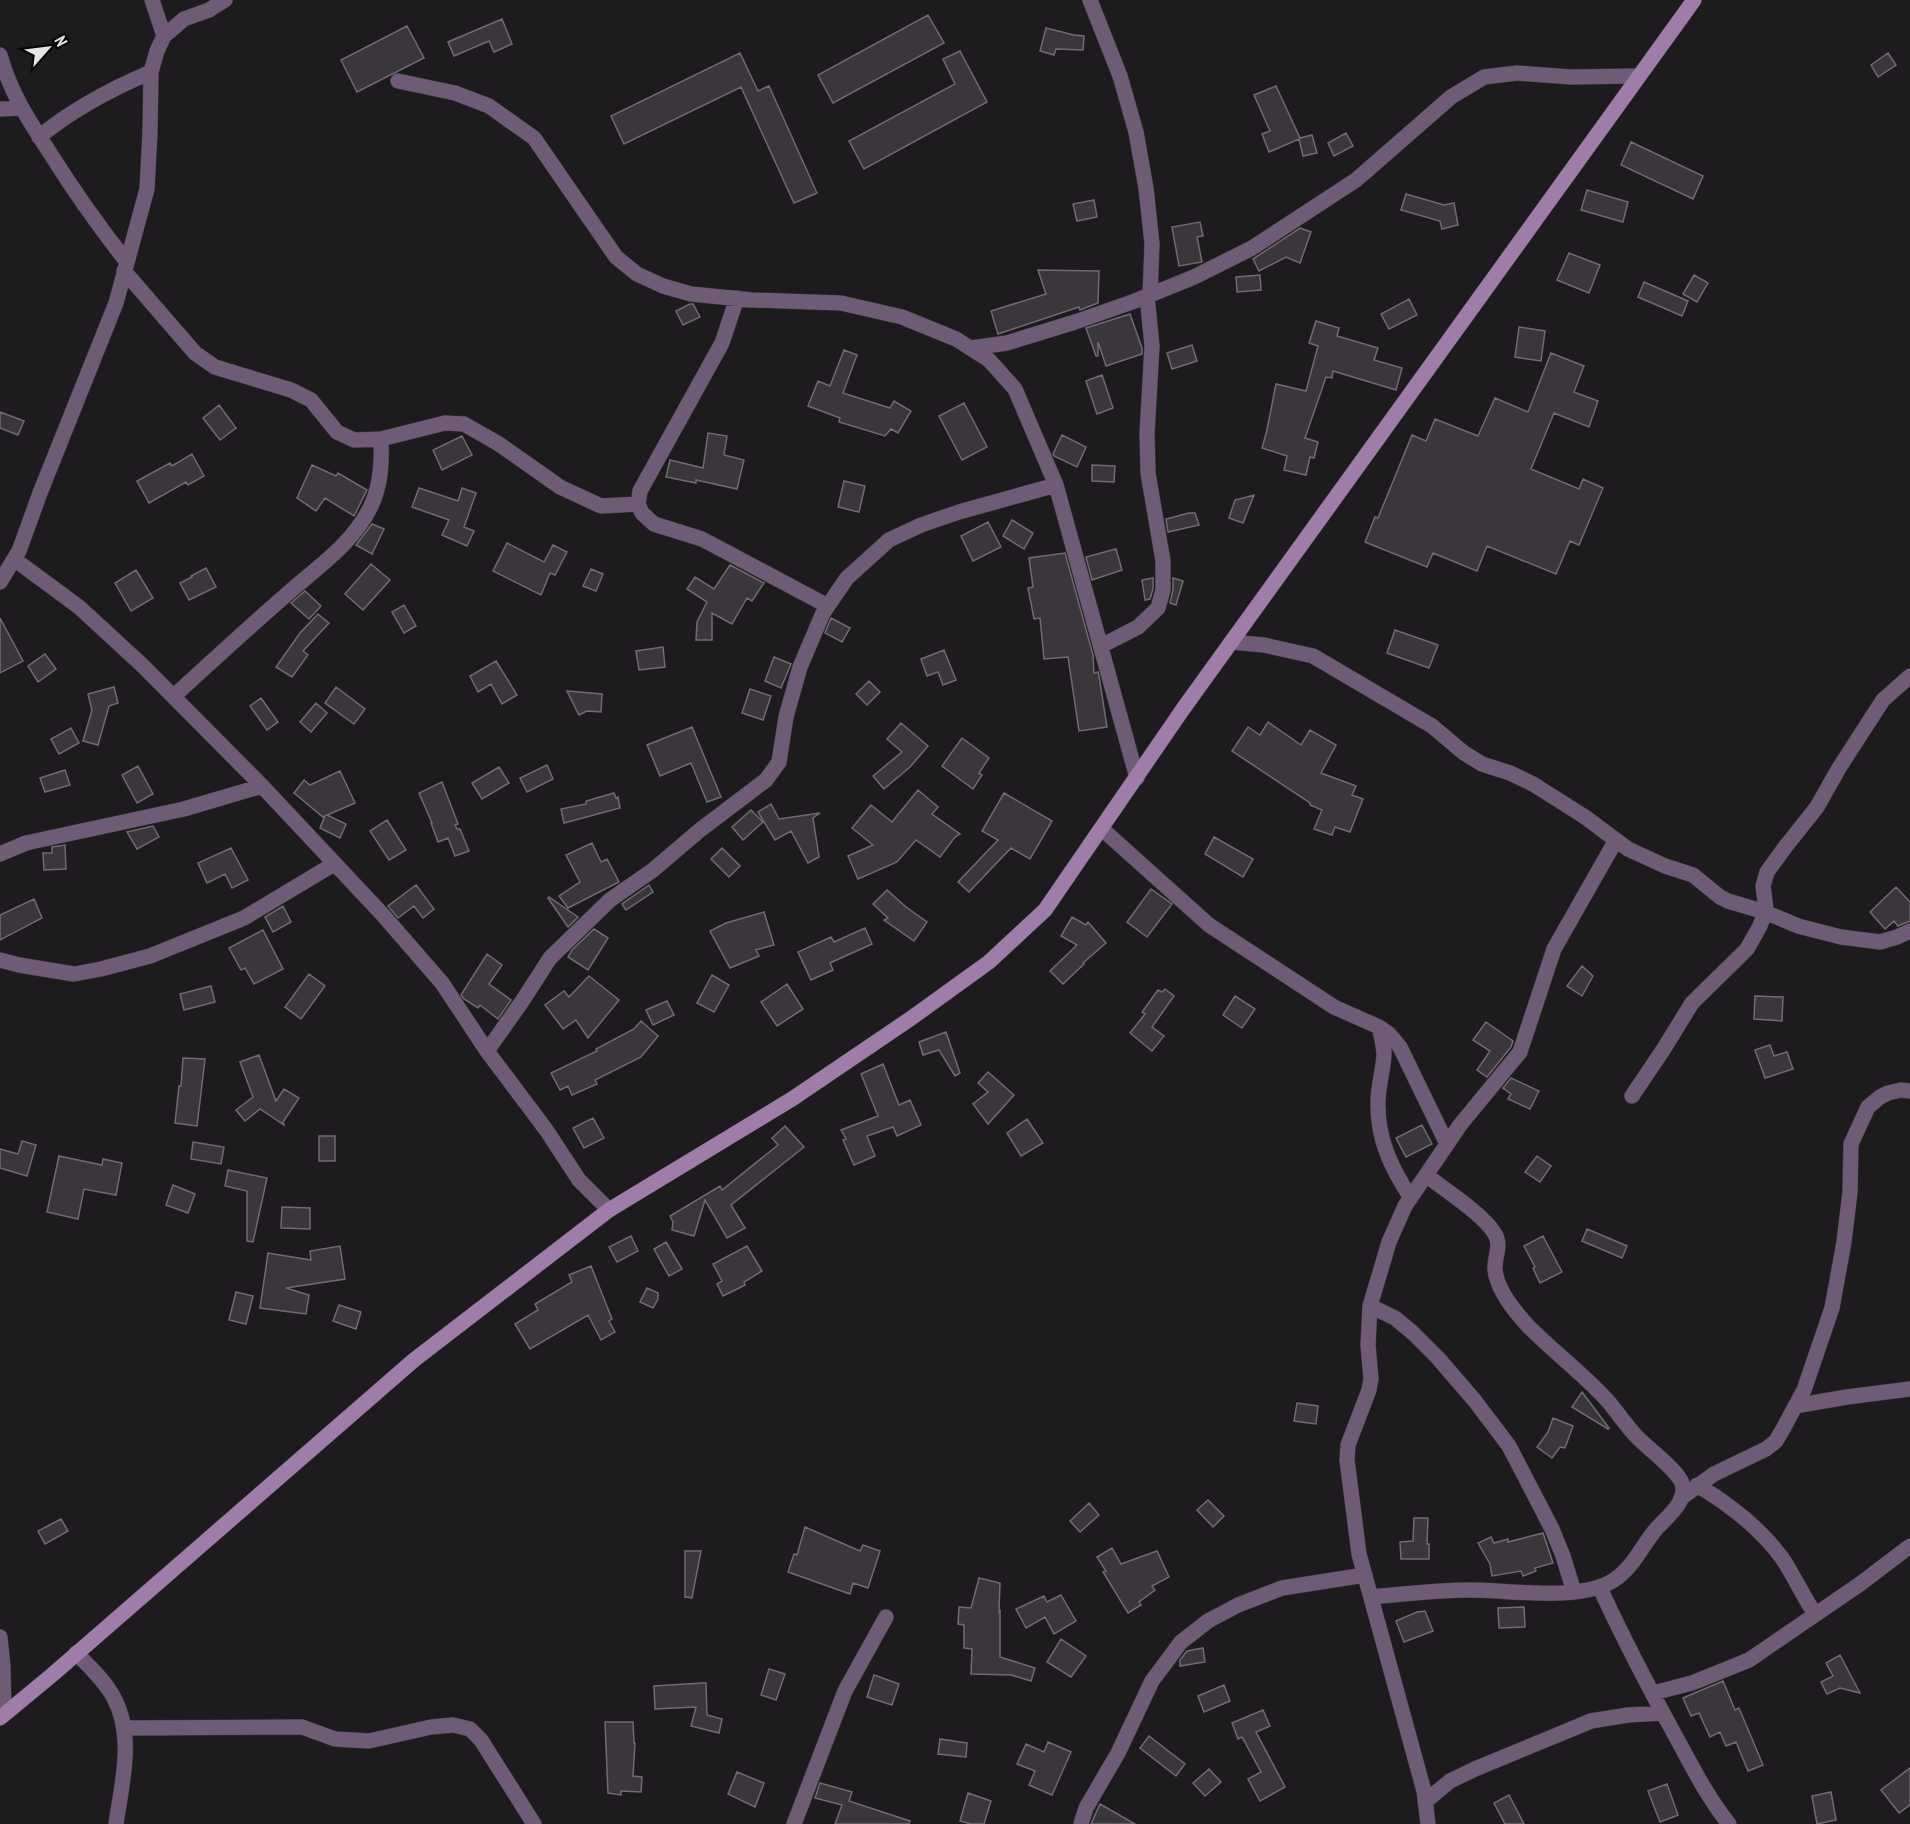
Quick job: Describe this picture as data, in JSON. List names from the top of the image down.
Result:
{
  "north": "top right"
}
